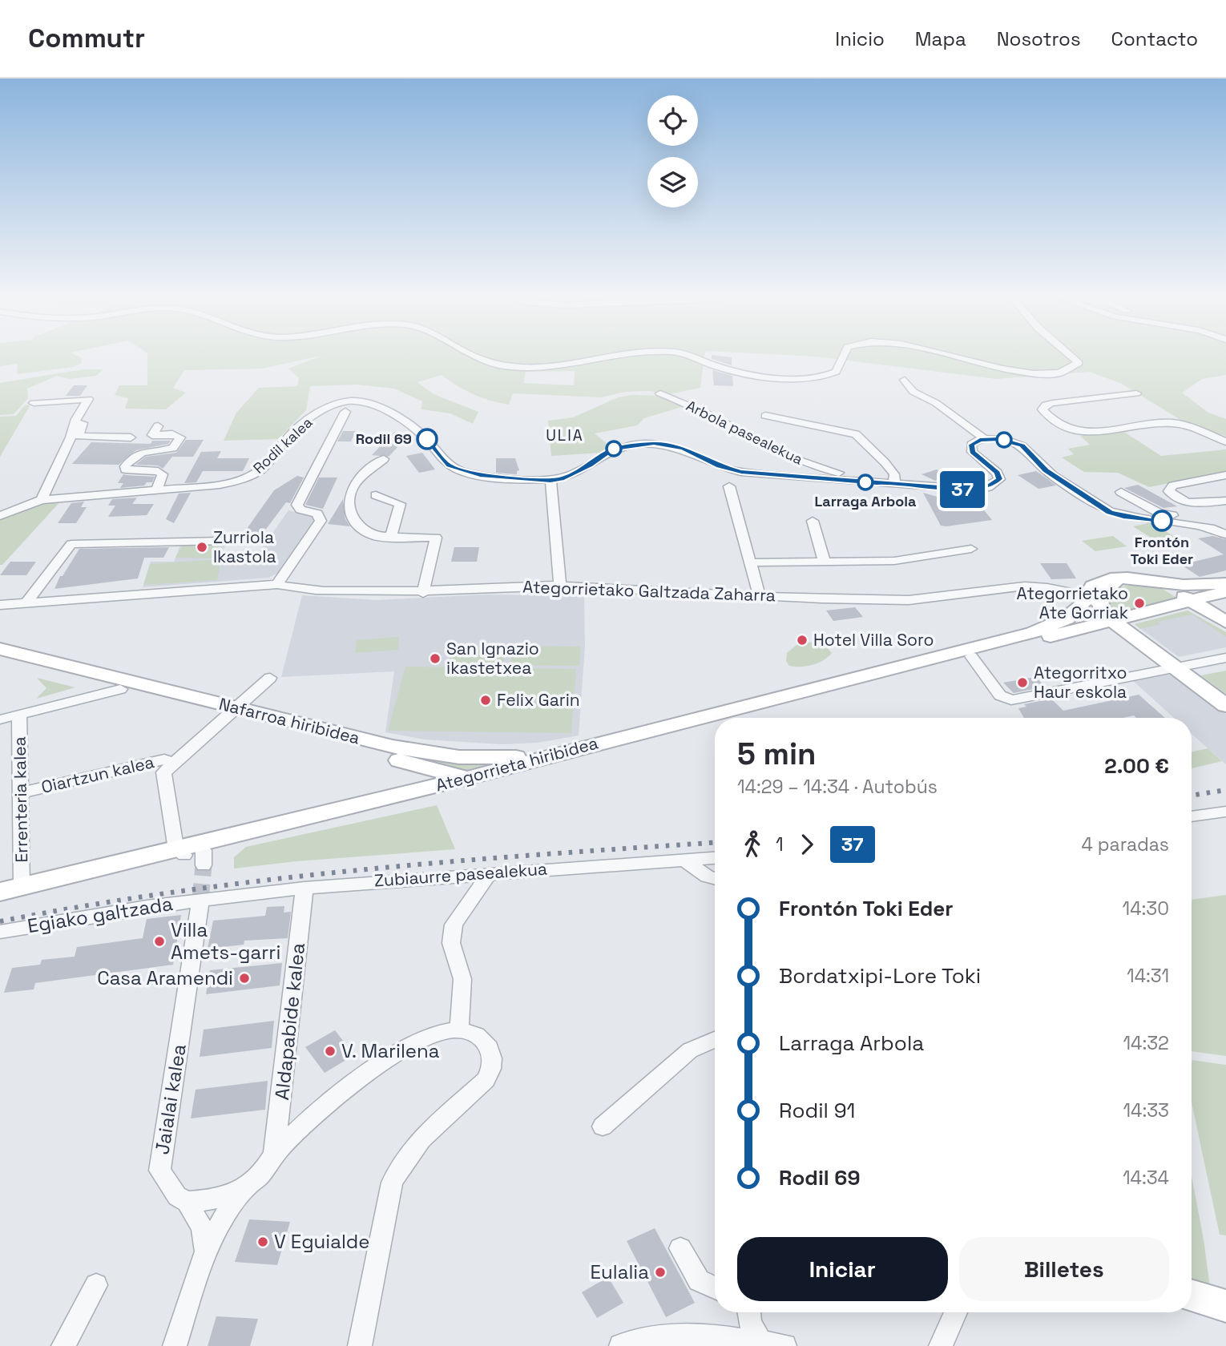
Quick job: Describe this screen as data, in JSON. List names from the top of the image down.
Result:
{
  "streets": {
    "main road": ["Nafarroa hiribidea", "Ategorrieta hiribidea"],
    "street": [
      "Arbola pasealekua",
      "Rodil kalea",
      "Ategorrietako Galtzada Zaharra",
      "Oiartzun kalea",
      "Errenteria kalea",
      "Zubiaurre pasealekua",
      "Egiako galtzada",
      "Aldapabide kalea",
      "Jaialai kalea"
    ]
  },
  "crossings": [
    ["Arbola pasealekua", "Rodil kalea"],
    ["Ategorrietako Galtzada Zaharra", "Ategorrieta hiribidea"],
    ["Nafarroa hiribidea", "Ategorrieta hiribidea"],
    ["Ategorrieta hiribidea", "Errenteria kalea"],
    ["Oiartzun kalea", "Errenteria kalea"],
    ["Zubiaurre pasealekua", "Egiako galtzada"],
    ["Zubiaurre pasealekua", "Aldapabide kalea"],
    ["Zubiaurre pasealekua", "Jaialai kalea"],
    ["Egiako galtzada", "Jaialai kalea"],
    ["Aldapabide kalea", "Jaialai kalea"]
  ],
  "districts": ["ULIA"],
  "places": [
    "Rodil 69",
    "Larraga Arbola",
    "Frontón Toki Eder",
    "Zurriola Ikastola",
    "Ategorrietako Ate Gorriak",
    "Hotel Villa Soro",
    "San Ignazio ikastetxea",
    "Ategorritxo Haur eskola",
    "Felix Garin",
    "Villa Amets-garri",
    "Casa Aramendi",
    "V. Marilena",
    "V Eguialde",
    "Eulalia"
  ],
  "lines": ["bus line 37"],
  "page": {
    "header": "Commutr",
    "nav": [
      "Inicio",
      "Mapa",
      "Nosotros",
      "Contacto"
    ],
    "on_map": "37",
    "heading": ["5 min", "14:29 – 14:34 · Autobús", "2.00 €"],
    "legs": ["1", "37", "4 paradas"],
    "list": [
      {
        "name": "Frontón Toki Eder",
        "value": "14:30"
      },
      {
        "name": "Bordatxipi-Lore Toki",
        "value": "14:31"
      },
      {
        "name": "Larraga Arbola",
        "value": "14:32"
      },
      {
        "name": "Rodil 91",
        "value": "14:33"
      },
      {
        "name": "Rodil 69",
        "value": "14:34"
      }
    ],
    "buttons": ["Iniciar", "Billetes"]
  }
}
